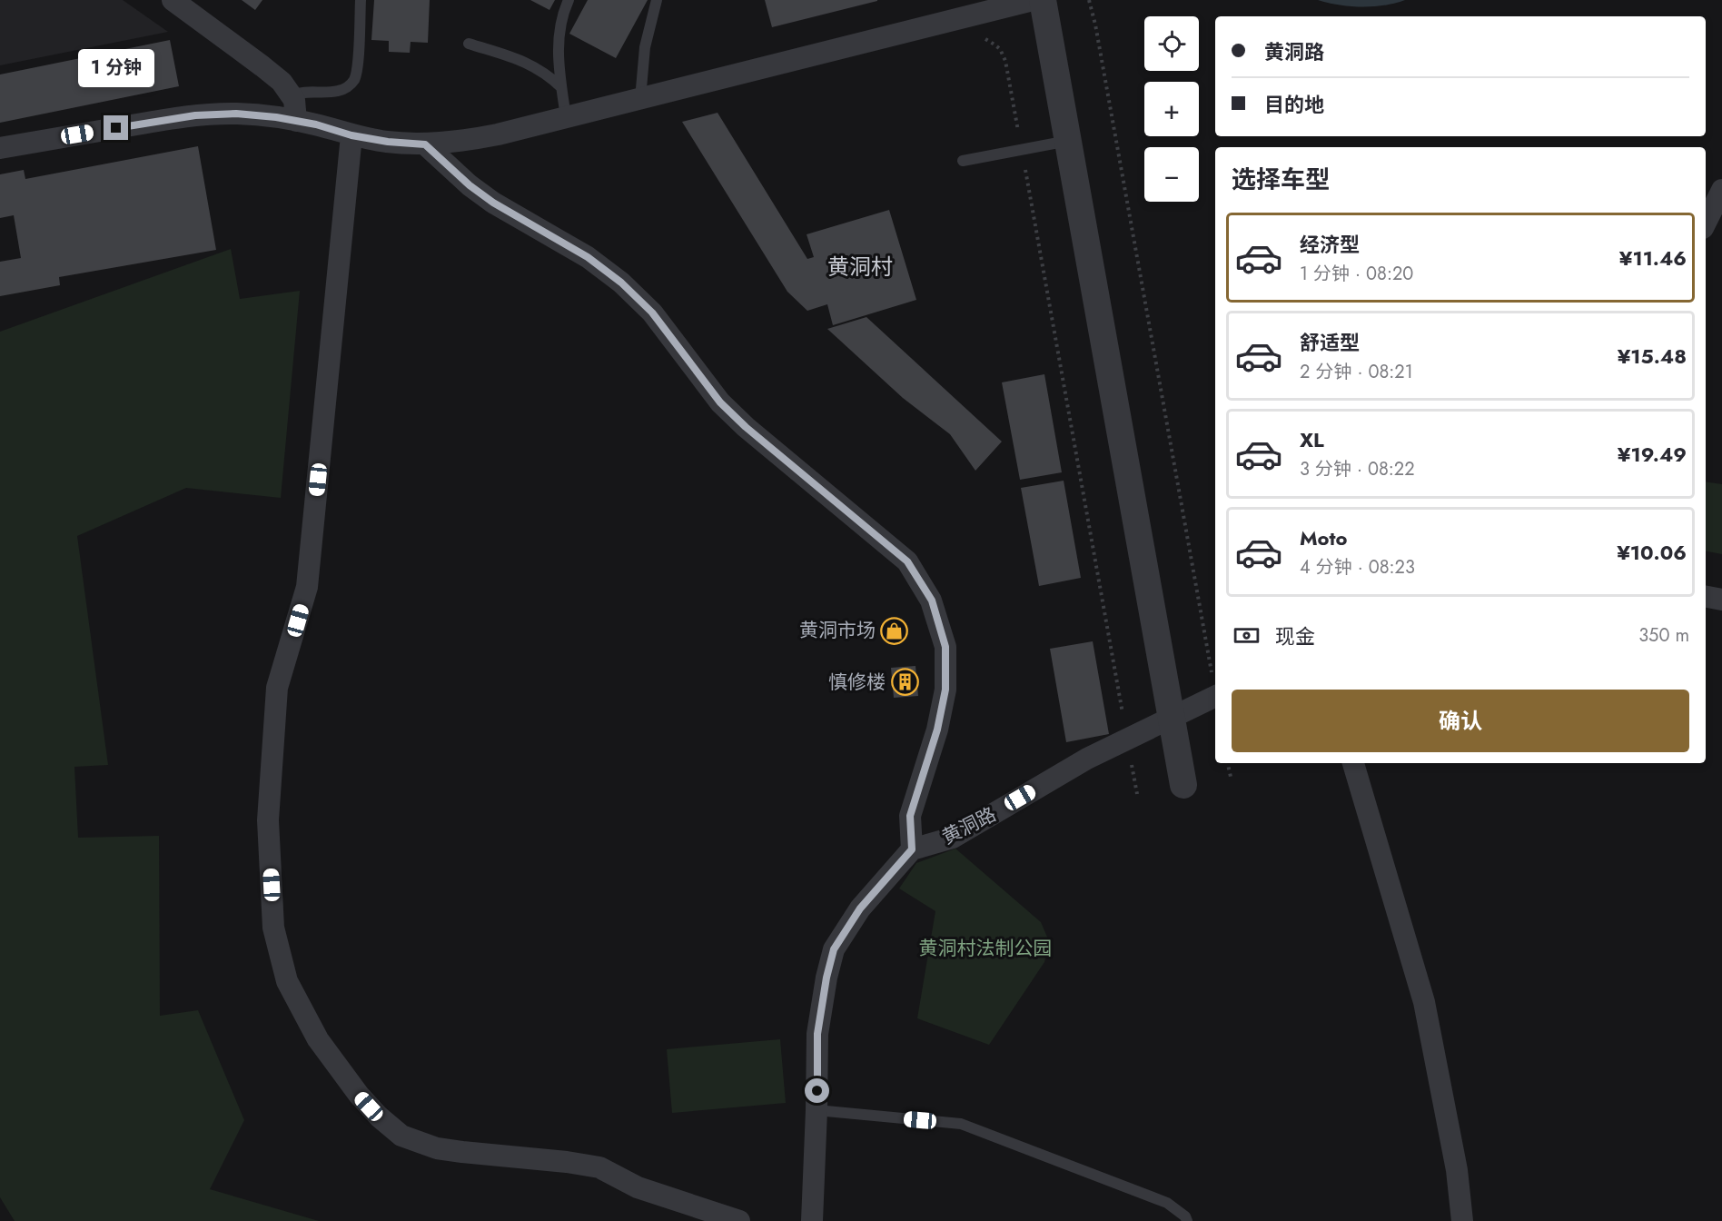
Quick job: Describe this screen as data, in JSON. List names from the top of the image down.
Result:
{
  "streets": {
    "street": ["黄洞路"]
  },
  "districts": ["黄洞村"],
  "parks": ["黄洞村法制公园"],
  "places": {
    "shop": ["黄洞市场"],
    "building": ["慎修楼"]
  },
  "page": {
    "map_buttons": ["+", "−"],
    "banner": ["黄洞路", "目的地"],
    "bubble": "1 分钟",
    "heading": "选择车型",
    "list": [
      {
        "name": "经济型",
        "note": "1 分钟 · 08:20",
        "value": "¥11.46"
      },
      {
        "name": "舒适型",
        "note": "2 分钟 · 08:21",
        "value": "¥15.48"
      },
      {
        "name": "XL",
        "note": "3 分钟 · 08:22",
        "value": "¥19.49"
      },
      {
        "name": "Moto",
        "note": "4 分钟 · 08:23",
        "value": "¥10.06"
      }
    ],
    "pay": ["现金", "350 m"],
    "buttons": "确认"
  }
}
